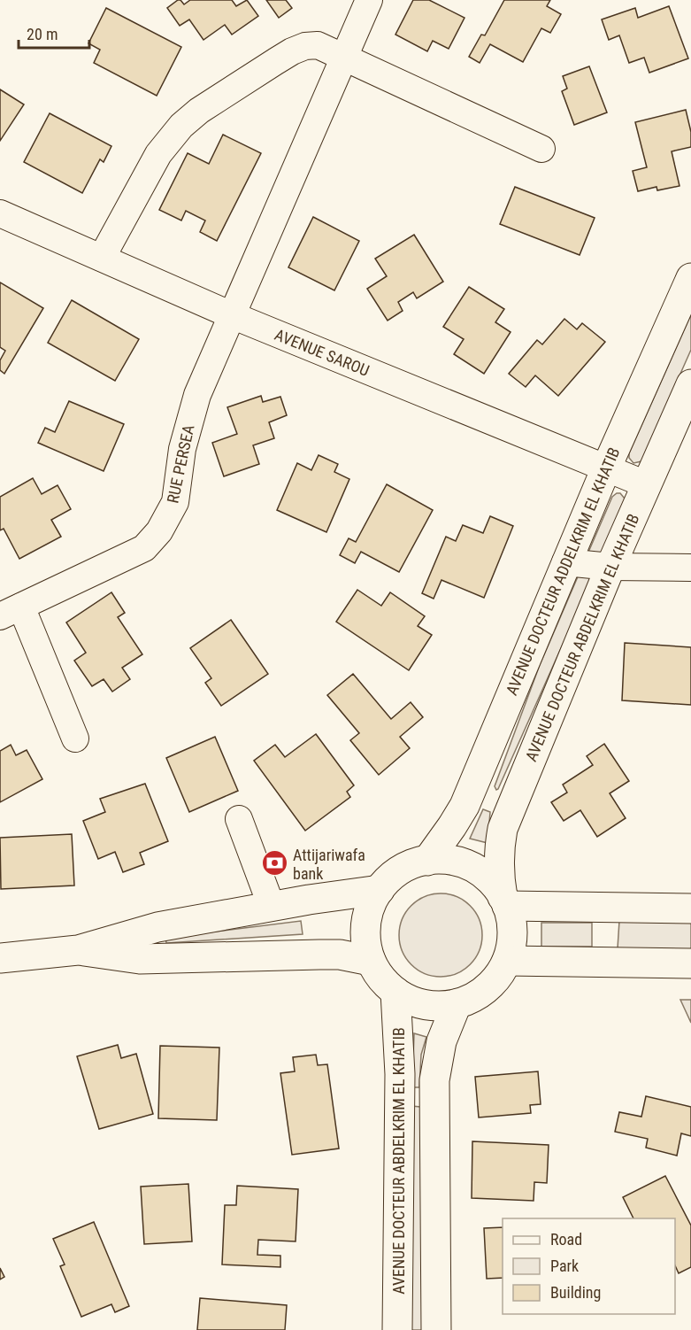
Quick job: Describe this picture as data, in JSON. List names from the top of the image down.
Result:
{
  "streets": {
    "main road": ["AVENUE DOCTEUR ADDELKRIM EL KHATIB", "AVENUE DOCTEUR ABDELKRIM EL KHATIB"],
    "street": ["AVENUE SAROU", "RUE PERSEA"]
  },
  "crossings": [
    ["AVENUE SAROU", "RUE PERSEA"],
    ["AVENUE SAROU", "AVENUE DOCTEUR ADDELKRIM EL KHATIB"],
    ["AVENUE SAROU", "AVENUE DOCTEUR ABDELKRIM EL KHATIB"],
    ["AVENUE DOCTEUR ADDELKRIM EL KHATIB", "AVENUE DOCTEUR ABDELKRIM EL KHATIB"]
  ],
  "places": {
    "bank": ["Attijariwafa bank"]
  },
  "legend": ["Road", "Park", "Building"],
  "scale_bar": "20 m"
}
